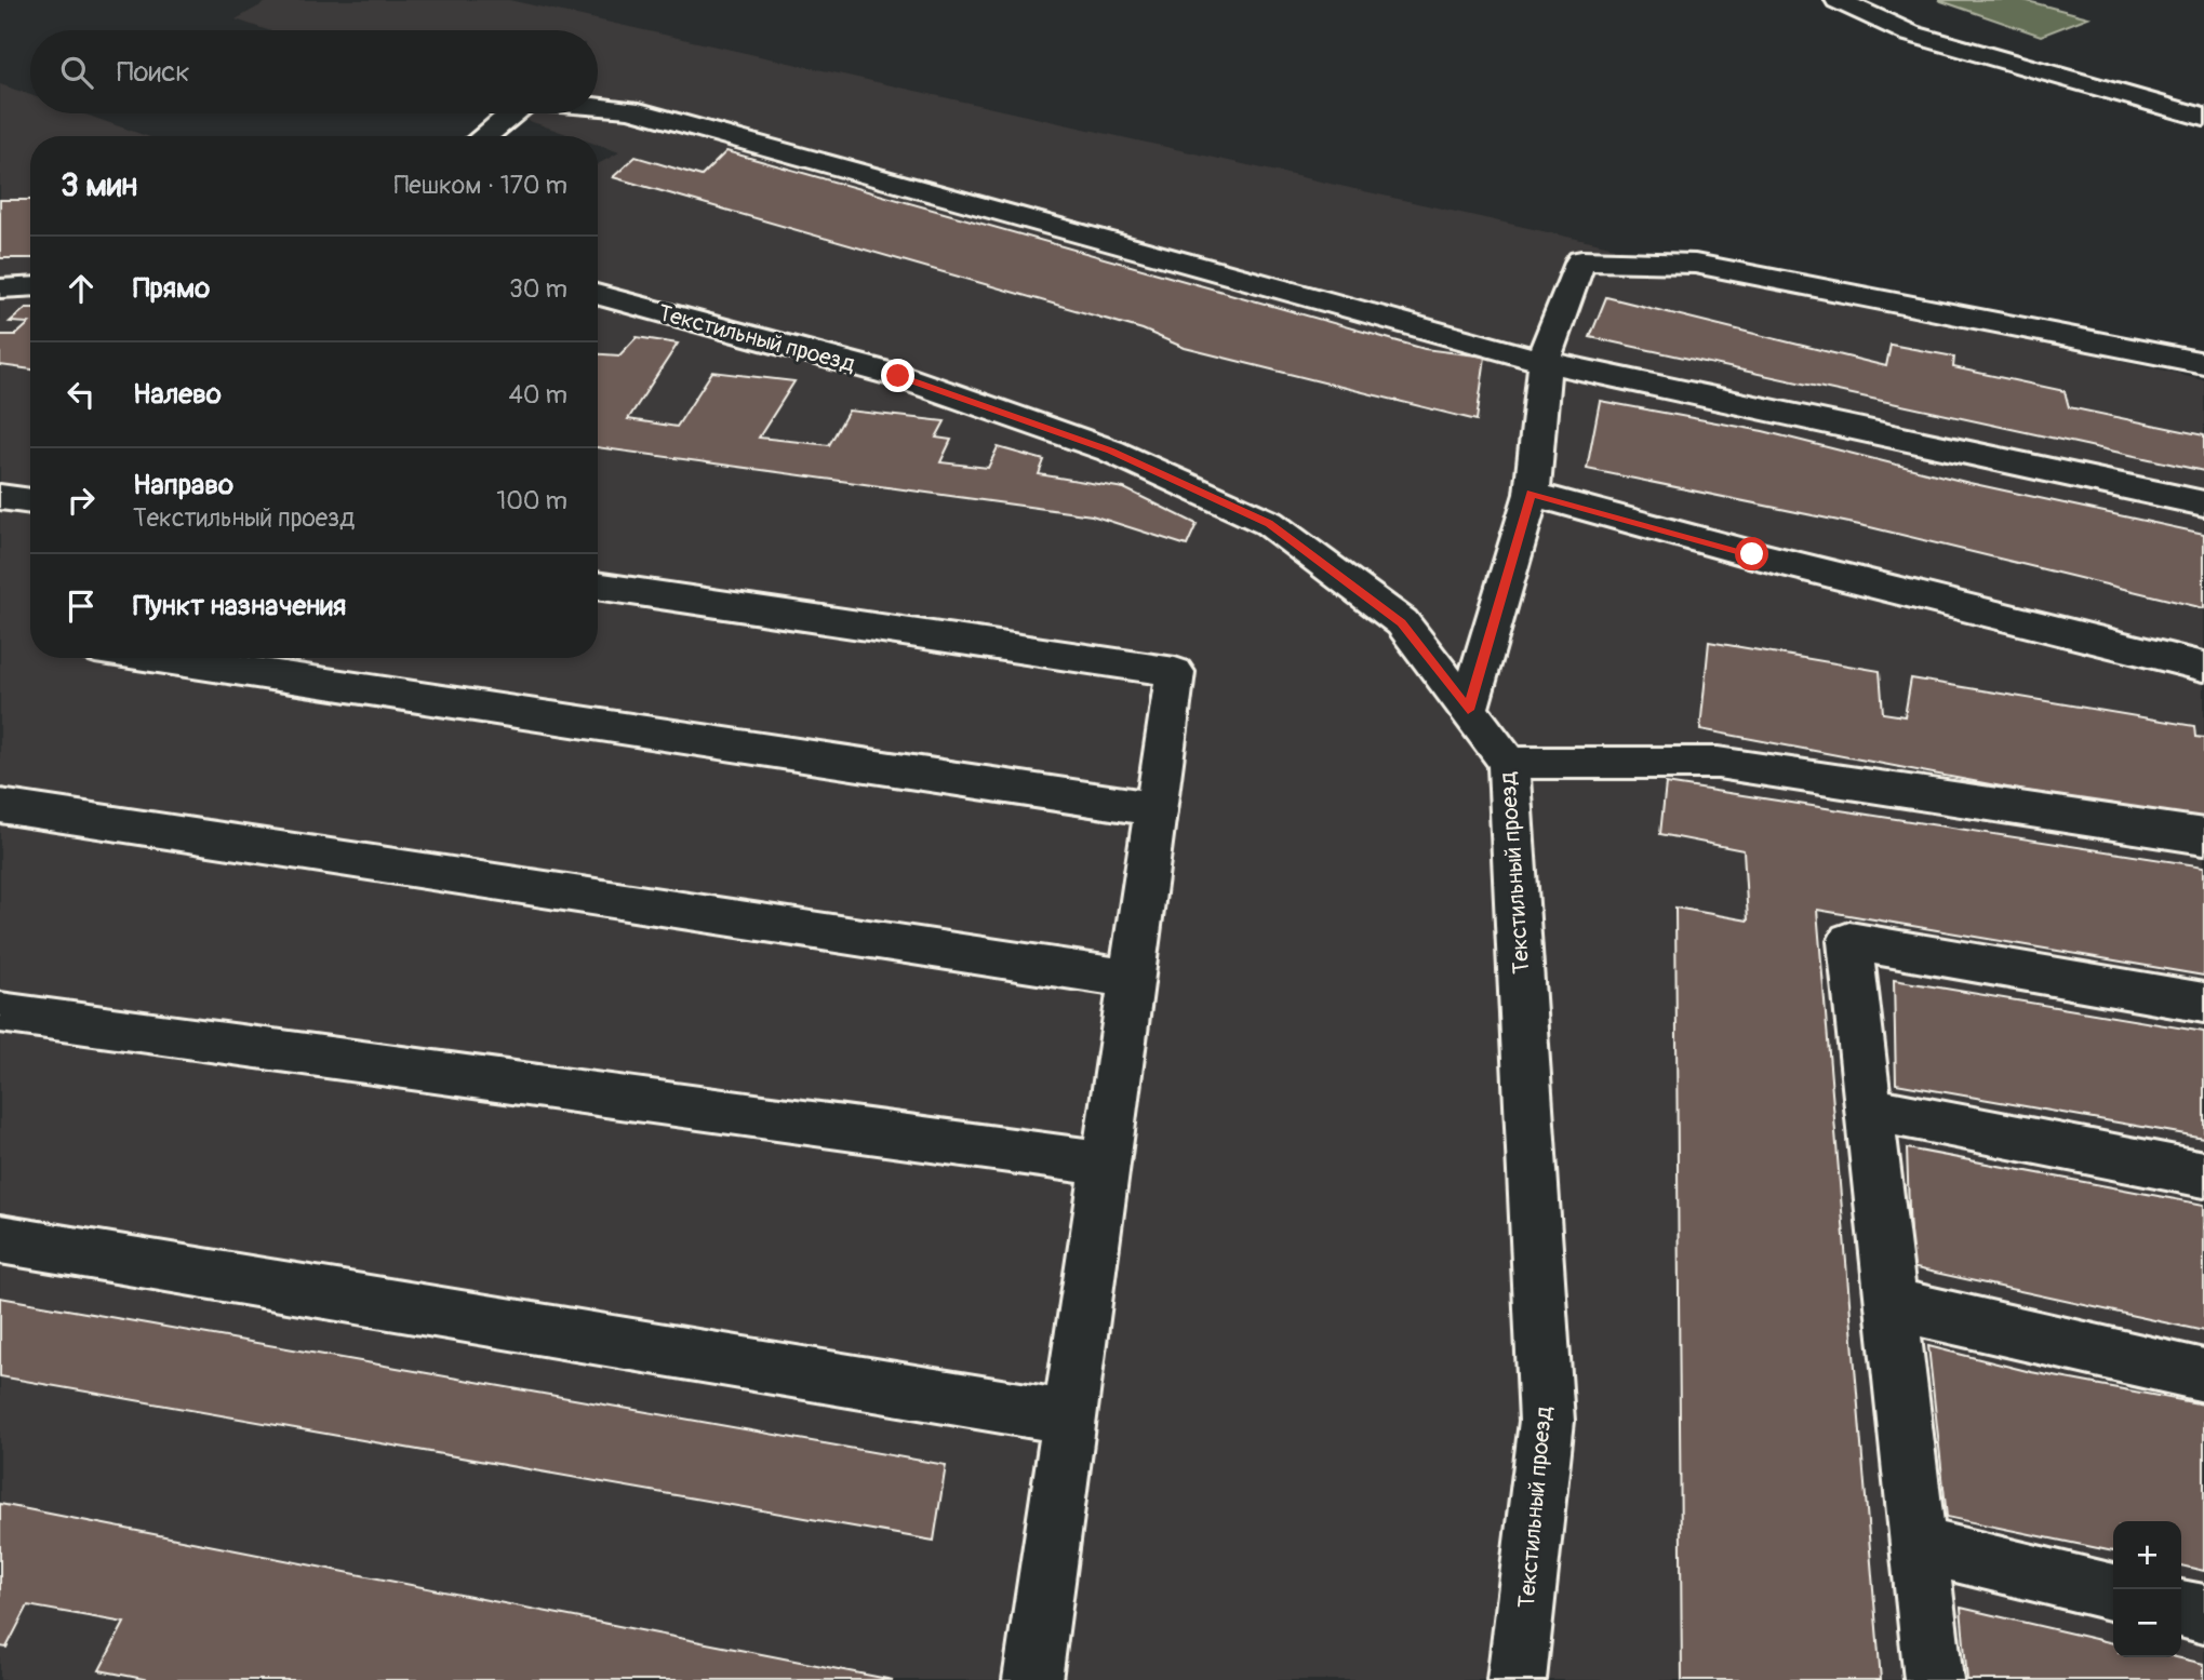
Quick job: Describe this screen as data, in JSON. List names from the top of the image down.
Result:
{
  "streets": {
    "street": ["Текстильный проезд"]
  },
  "page": {
    "search": "Поиск",
    "heading": ["3 мин", "Пешком · 170 m"],
    "list": [
      ["Прямо", "30 m"],
      ["Налево", "40 m"],
      ["Направо", "Текстильный проезд", "100 m"],
      "Пункт назначения"
    ],
    "map_buttons": ["+", "−"]
  }
}
